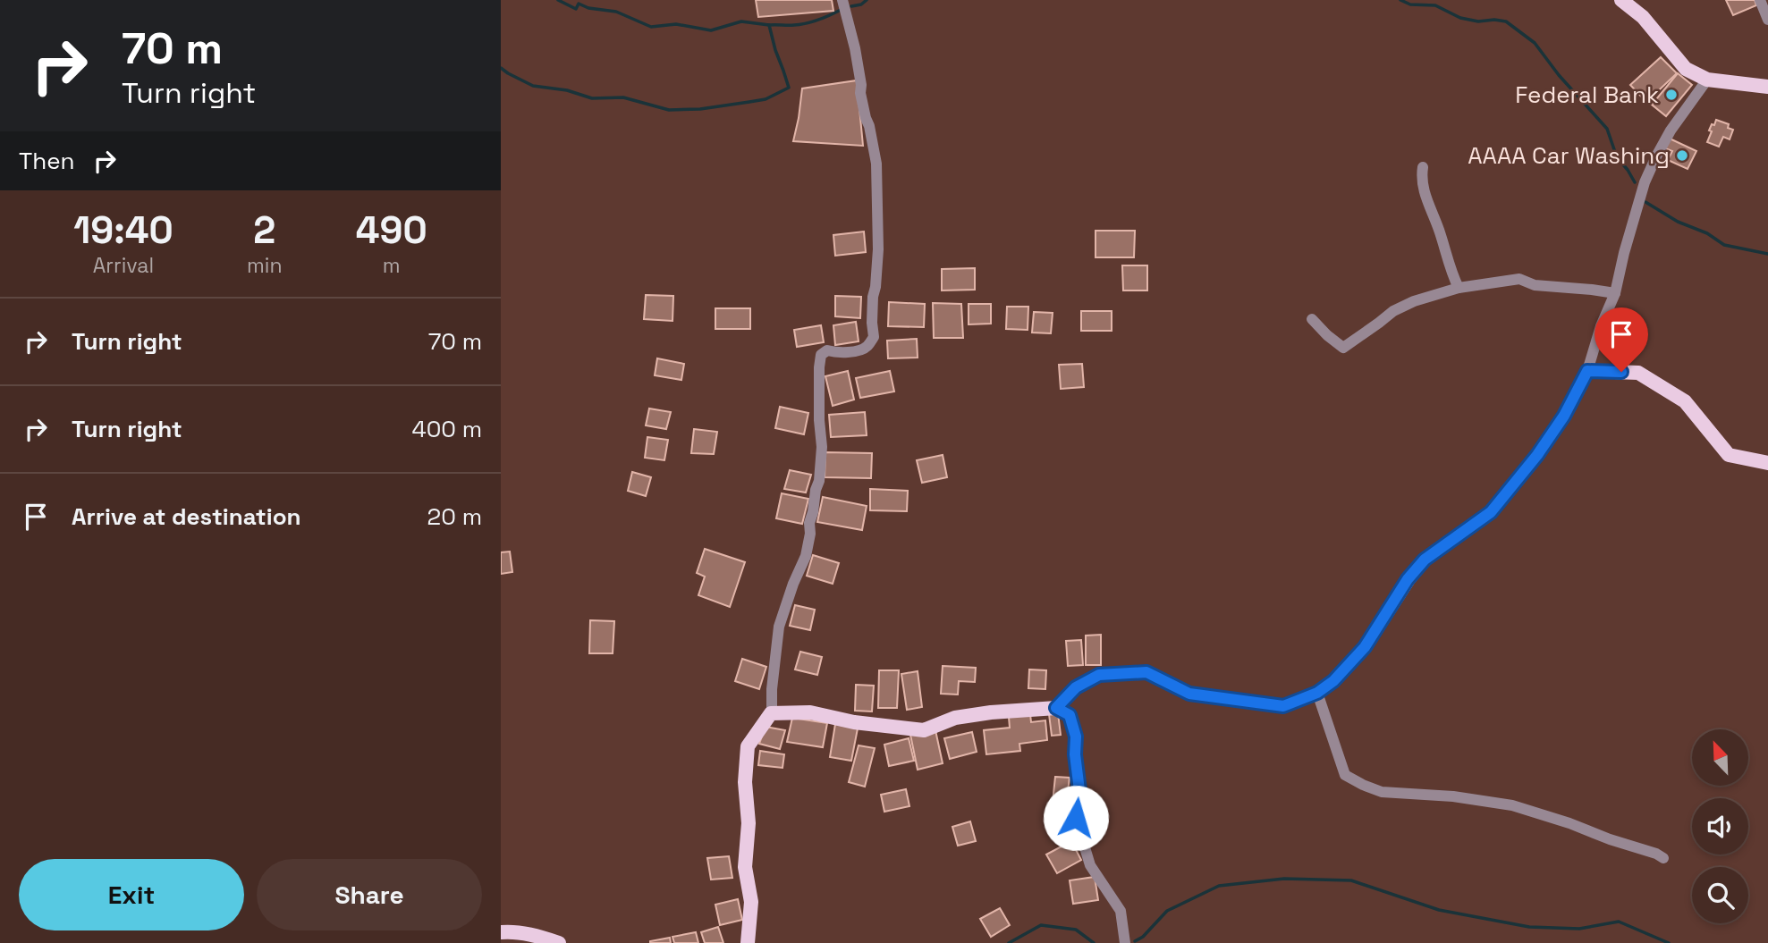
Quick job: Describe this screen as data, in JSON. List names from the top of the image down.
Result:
{
  "places": ["Federal Bank", "AAAA Car Washing"],
  "north": "top left",
  "page": {
    "turn": ["70 m", "Turn right"],
    "then": "Then",
    "eta": [
      "19:40",
      "Arrival",
      "2",
      "min",
      "490",
      "m"
    ],
    "list": [
      {
        "name": "Turn right",
        "value": "70 m"
      },
      {
        "name": "Turn right",
        "value": "400 m"
      },
      {
        "name": "Arrive at destination",
        "value": "20 m"
      }
    ],
    "buttons": ["Exit", "Share"]
  }
}
